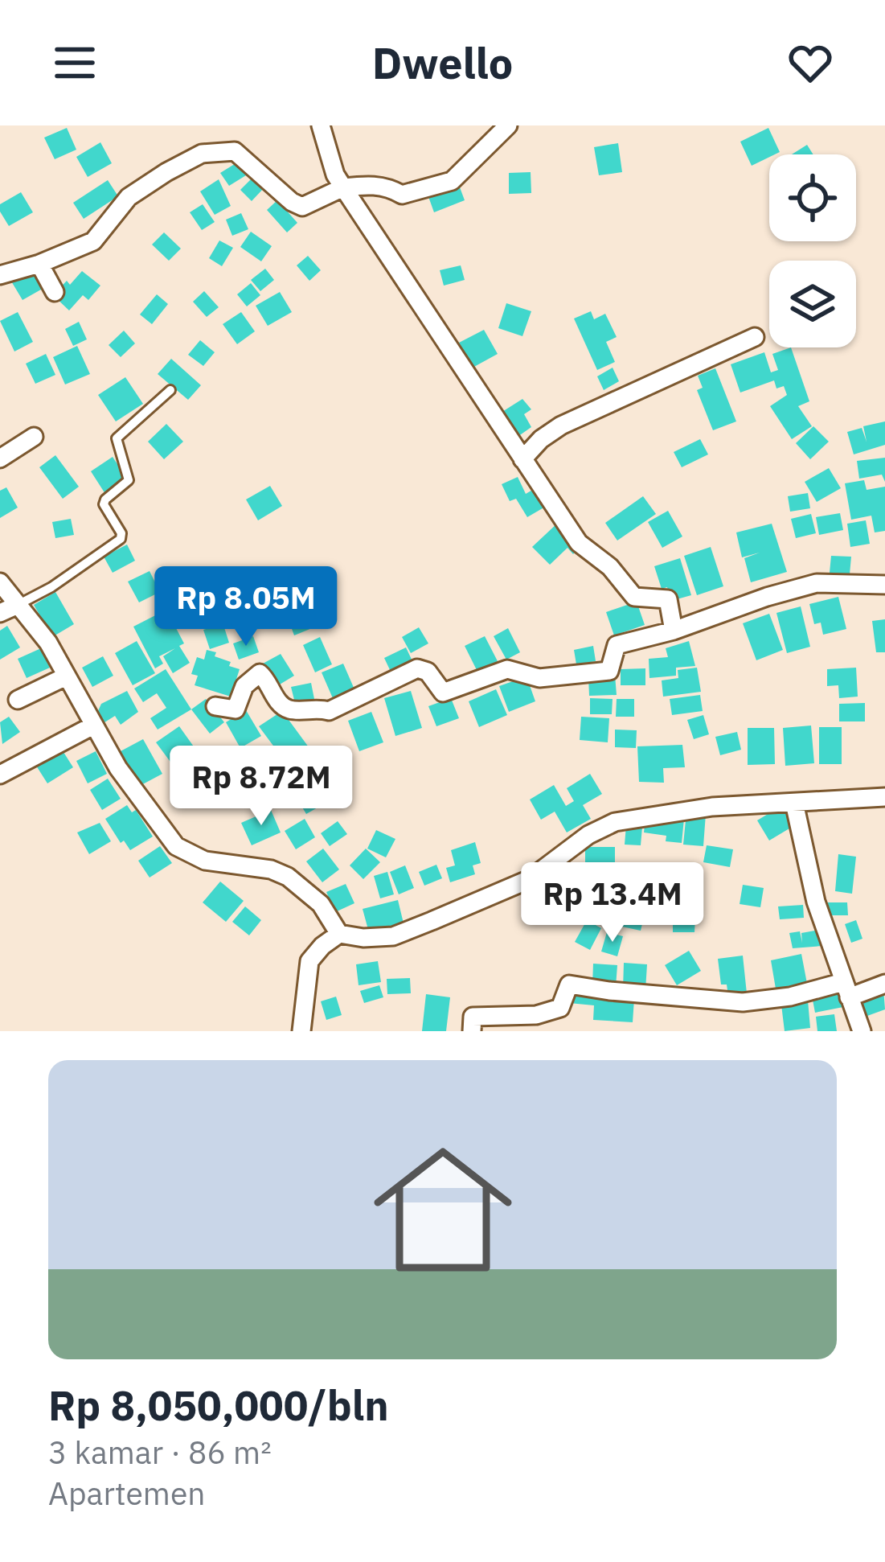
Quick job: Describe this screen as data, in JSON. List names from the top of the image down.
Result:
{
  "page": {
    "header": "Dwello",
    "price": ["Rp 8.05M", "Rp 8.72M", "Rp 13.4M"],
    "list": [
      {
        "name": "Rp 8,050,000/bln",
        "note": "3 kamar · 86 m² · Apartemen"
      }
    ]
  }
}
